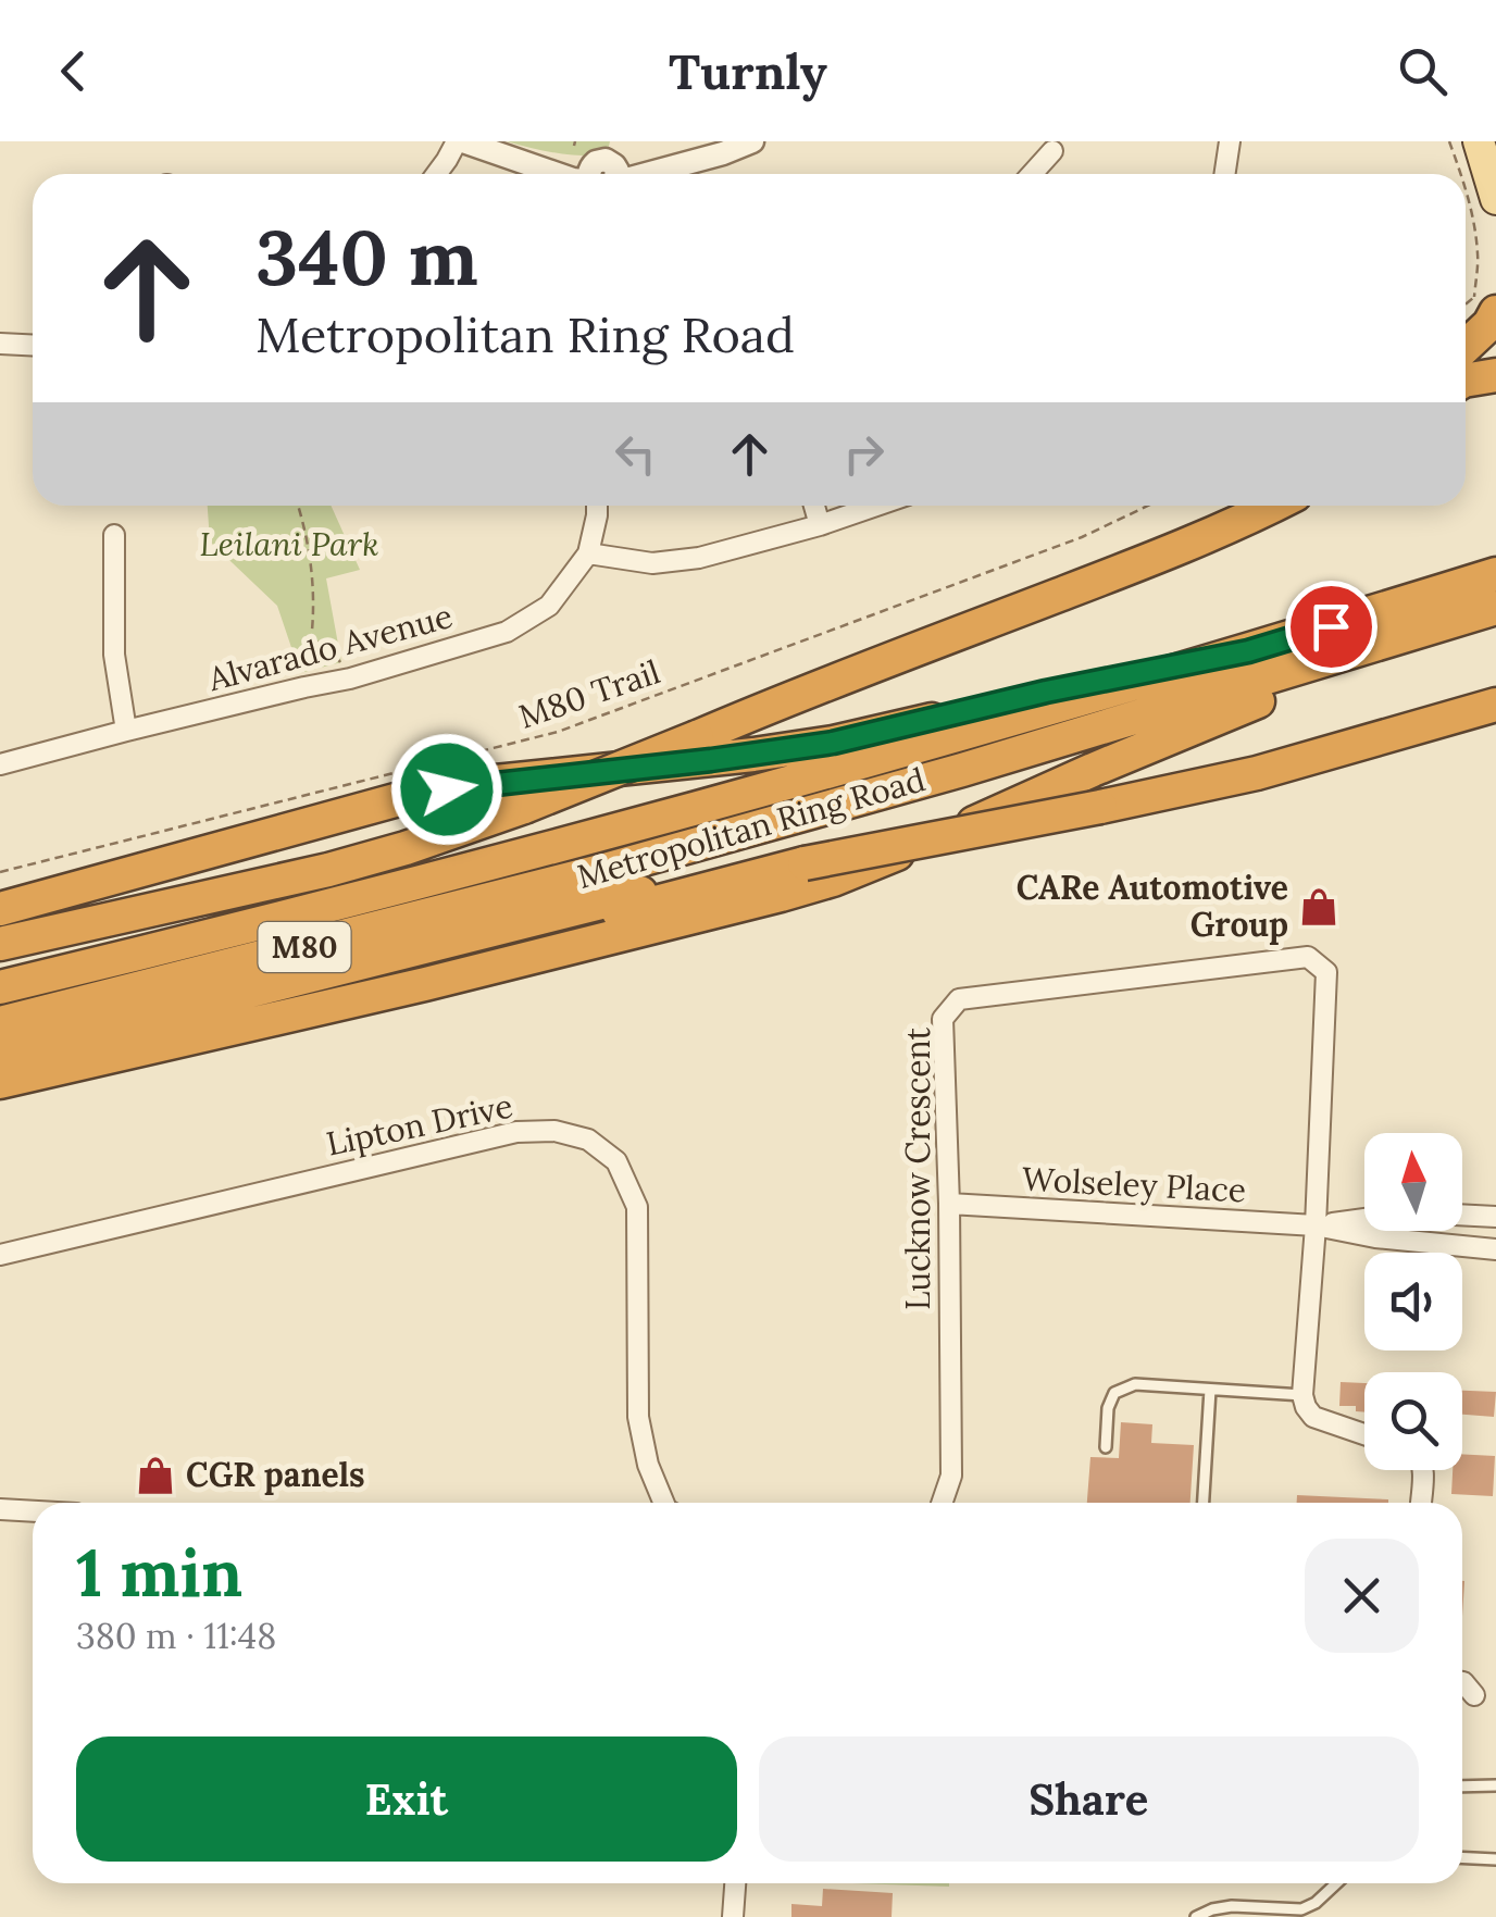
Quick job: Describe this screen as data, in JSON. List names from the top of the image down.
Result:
{
  "streets": {
    "highway": ["Metropolitan Ring Road", "M80"],
    "street": [
      "Alvarado Avenue",
      "Lipton Drive",
      "Lucknow Crescent",
      "Wolseley Place"
    ],
    "path": ["M80 Trail"]
  },
  "crossings": [
    ["Lucknow Crescent", "Wolseley Place"]
  ],
  "parks": ["Leilani Park"],
  "places": {
    "shop": ["CARe Automotive Group", "CGR panels"]
  },
  "north": "top",
  "page": {
    "header": "Turnly",
    "turn": ["340 m", "Metropolitan Ring Road"],
    "heading": ["1 min", "380 m · 11:48"],
    "buttons": ["Exit", "Share"]
  }
}
